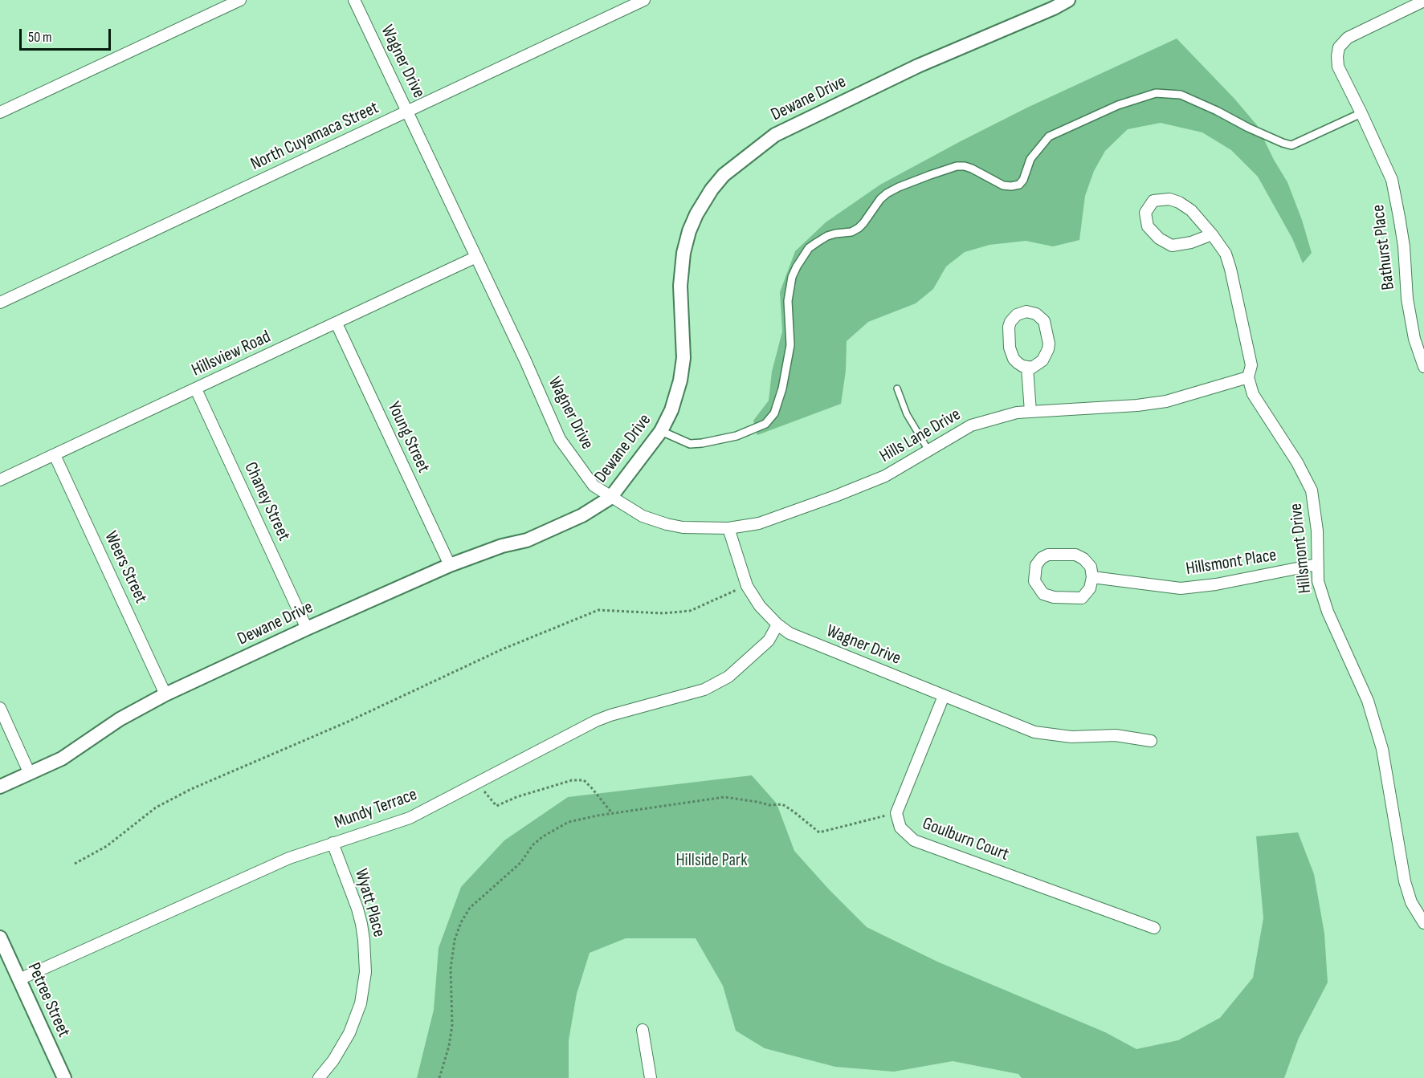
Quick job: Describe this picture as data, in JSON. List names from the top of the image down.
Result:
{
  "streets": {
    "street": [
      "Wagner Drive",
      "Dewane Drive",
      "North Cuyamaca Street",
      "Bathurst Place",
      "Hillsview Road",
      "Hills Lane Drive",
      "Young Street",
      "Chaney Street",
      "Hillsmont Drive",
      "Hillsmont Place",
      "Weers Street",
      "Mundy Terrace",
      "Goulburn Court",
      "Wyatt Place",
      "Petree Street"
    ]
  },
  "crossings": [
    ["Wagner Drive", "Dewane Drive"],
    ["Wagner Drive", "North Cuyamaca Street"],
    ["Wagner Drive", "Hillsview Road"],
    ["Wagner Drive", "Hills Lane Drive"],
    ["Wagner Drive", "Mundy Terrace"],
    ["Dewane Drive", "Young Street"],
    ["Dewane Drive", "Chaney Street"],
    ["Dewane Drive", "Weers Street"],
    ["Hillsview Road", "Young Street"],
    ["Hillsview Road", "Chaney Street"],
    ["Hillsview Road", "Weers Street"],
    ["Hills Lane Drive", "Hillsmont Drive"],
    ["Hillsmont Drive", "Hillsmont Place"],
    ["Mundy Terrace", "Wyatt Place"],
    ["Mundy Terrace", "Petree Street"]
  ],
  "parks": ["Hillside Park"],
  "scale_bar": "50 m"
}
